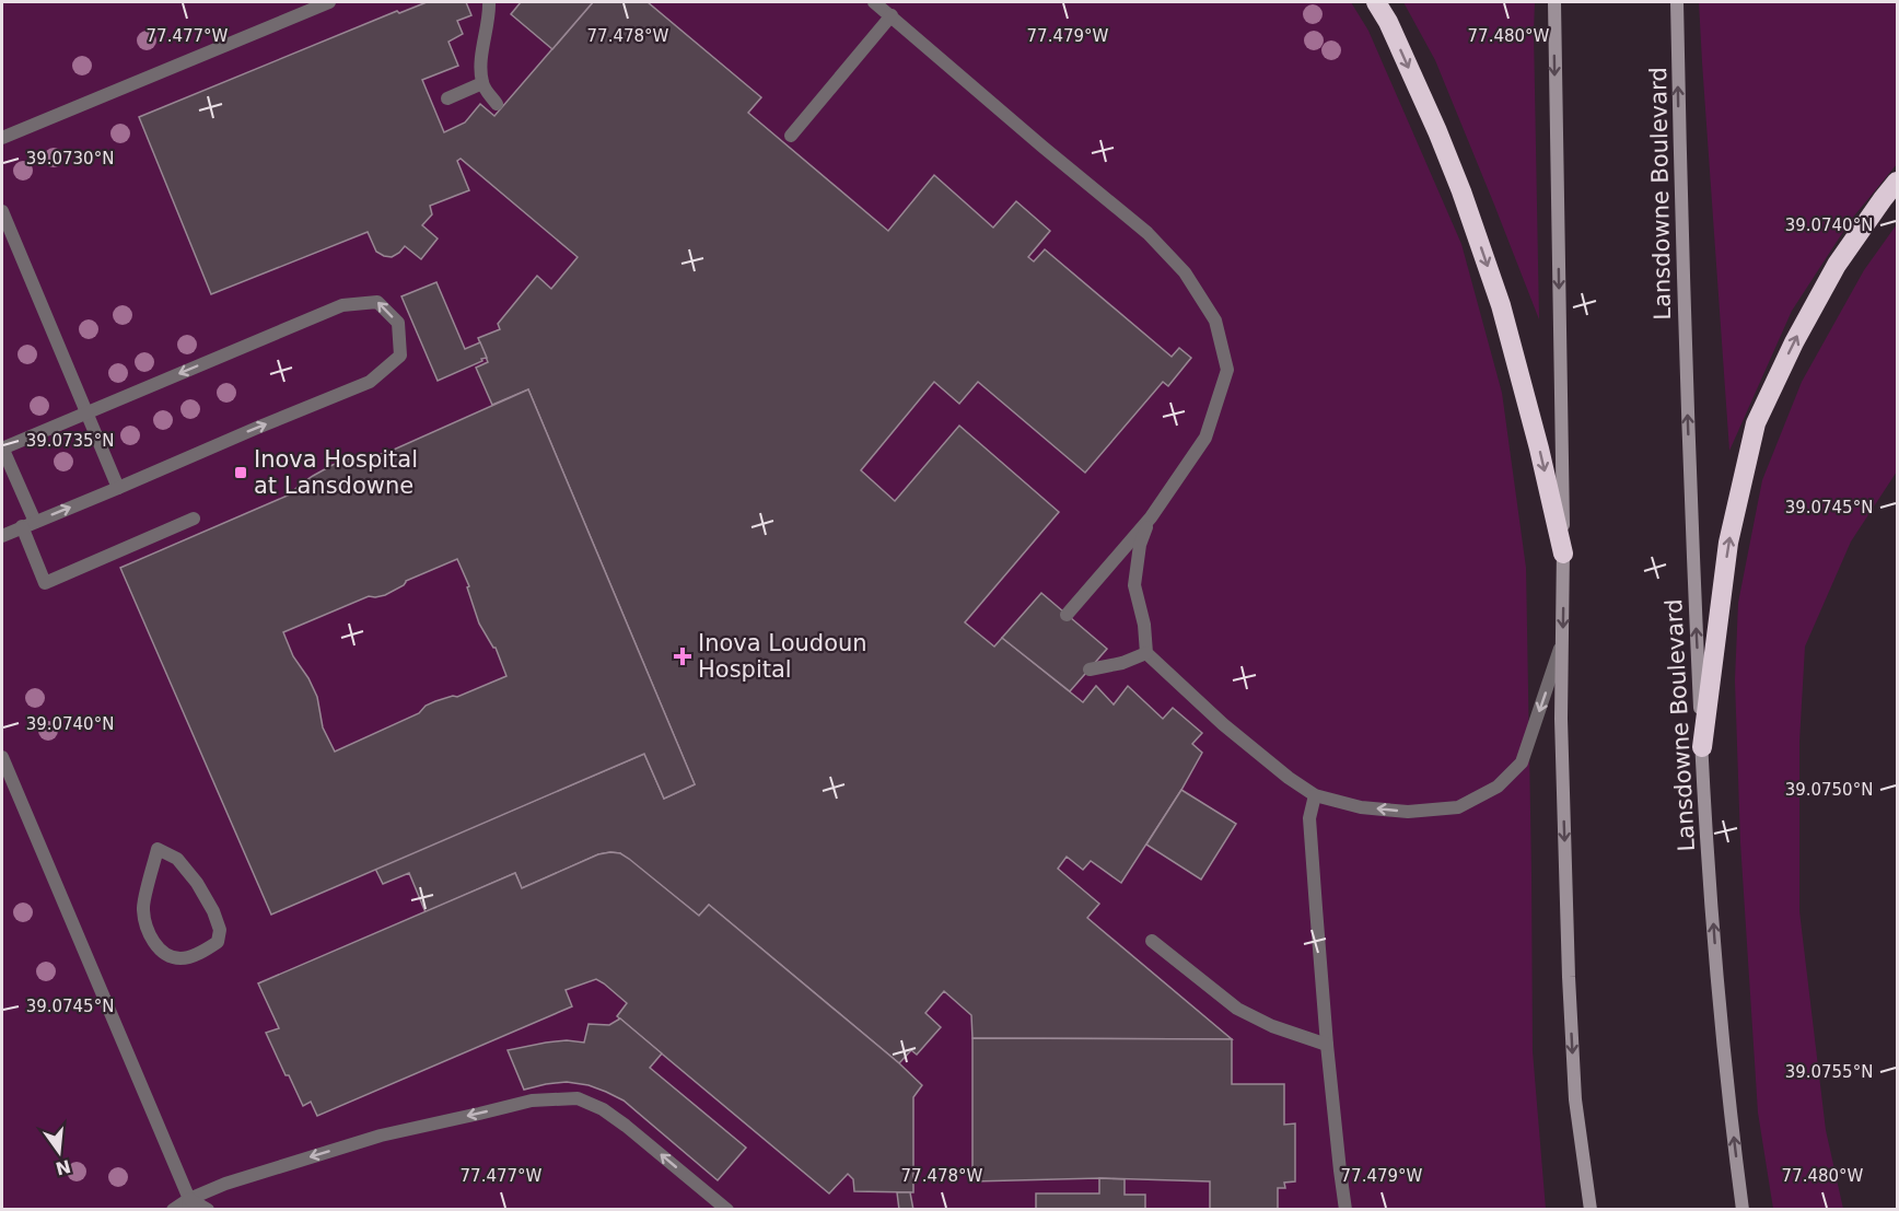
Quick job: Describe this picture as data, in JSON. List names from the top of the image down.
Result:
{
  "streets": {
    "main road": ["Lansdowne Boulevard"]
  },
  "one_way": ["Lansdowne Boulevard"],
  "places": {
    "transit": ["Inova Hospital at Lansdowne"],
    "health": ["Inova Loudoun Hospital"]
  },
  "north": "bottom",
  "coordinates": [
    "77.477°W",
    "77.478°W",
    "77.479°W",
    "77.480°W",
    "39.0730°N",
    "39.0740°N",
    "39.0735°N",
    "39.0745°N",
    "39.0750°N",
    "39.0755°N"
  ]
}
